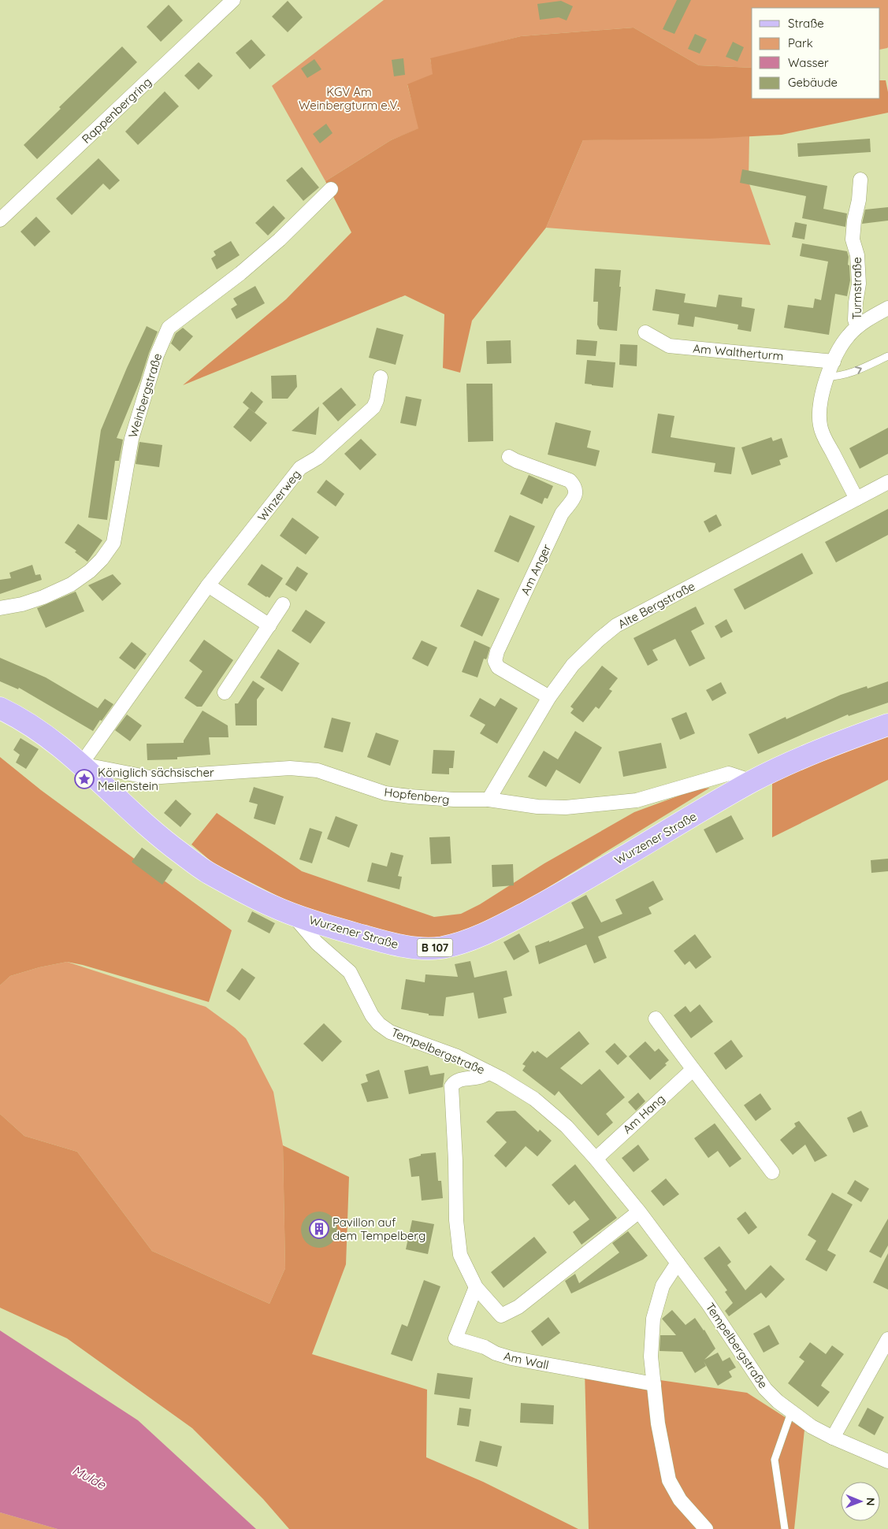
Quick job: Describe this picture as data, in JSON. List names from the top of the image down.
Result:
{
  "streets": {
    "main road": ["Wurzener Straße", "B 107"],
    "street": [
      "Rappenbergring",
      "Turmstraße",
      "Am Waltherturm",
      "Weinbergstraße",
      "Winzerweg",
      "Am Anger",
      "Alte Bergstraße",
      "Hopfenberg",
      "Tempelbergstraße",
      "Am Hang",
      "Am Wall"
    ]
  },
  "crossings": [
    ["Turmstraße", "Am Waltherturm"],
    ["Turmstraße", "Alte Bergstraße"],
    ["Winzerweg", "Hopfenberg"],
    ["Winzerweg", "Wurzener Straße"],
    ["Am Anger", "Alte Bergstraße"],
    ["Alte Bergstraße", "Hopfenberg"],
    ["Hopfenberg", "Wurzener Straße"],
    ["Wurzener Straße", "Tempelbergstraße"],
    ["Tempelbergstraße", "Am Hang"]
  ],
  "water": ["Mulde"],
  "parks": ["KGV Am Weinbergturm e.V."],
  "places": {
    "place": ["Königlich sächsischer Meilenstein"],
    "building": ["Pavillon auf dem Tempelberg"]
  },
  "legend": [
    "Straße",
    "Park",
    "Wasser",
    "Gebäude"
  ],
  "north": "right"
}
